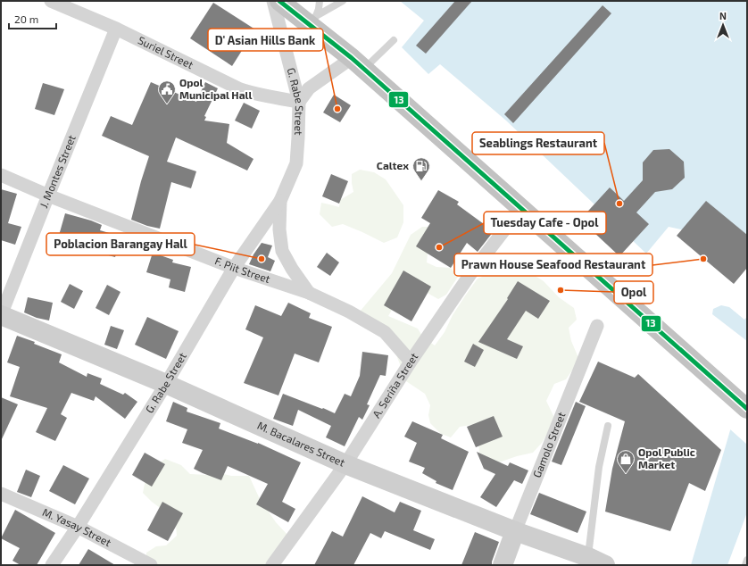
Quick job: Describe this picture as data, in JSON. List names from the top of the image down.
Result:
{
  "streets": {
    "street": [
      "Suriel Street",
      "G. Rabe Street",
      "J. Montes Street",
      "F. Piit Street",
      "A. Seriña Street",
      "M. Bacalares Street",
      "Gamolo Street",
      "M. Yasay Street"
    ]
  },
  "crossings": [
    ["Suriel Street", "G. Rabe Street"],
    ["Suriel Street", "J. Montes Street"],
    ["G. Rabe Street", "F. Piit Street"],
    ["G. Rabe Street", "M. Bacalares Street"],
    ["G. Rabe Street", "M. Yasay Street"],
    ["J. Montes Street", "F. Piit Street"],
    ["J. Montes Street", "M. Bacalares Street"],
    ["F. Piit Street", "A. Seriña Street"],
    ["A. Seriña Street", "M. Bacalares Street"],
    ["M. Bacalares Street", "Gamolo Street"]
  ],
  "places": {
    "public building": ["Opol Municipal Hall"],
    "other": [
      "D' Asian Hills Bank",
      "Seablings Restaurant",
      "Tuesday Cafe - Opol",
      "Poblacion Barangay Hall",
      "Prawn House Seafood Restaurant",
      "Opol"
    ],
    "fuel station": ["Caltex"],
    "shop": ["Opol Public Market"]
  },
  "lines": ["transit line 13"],
  "scale_bar": "20 m",
  "north": "top"
}
